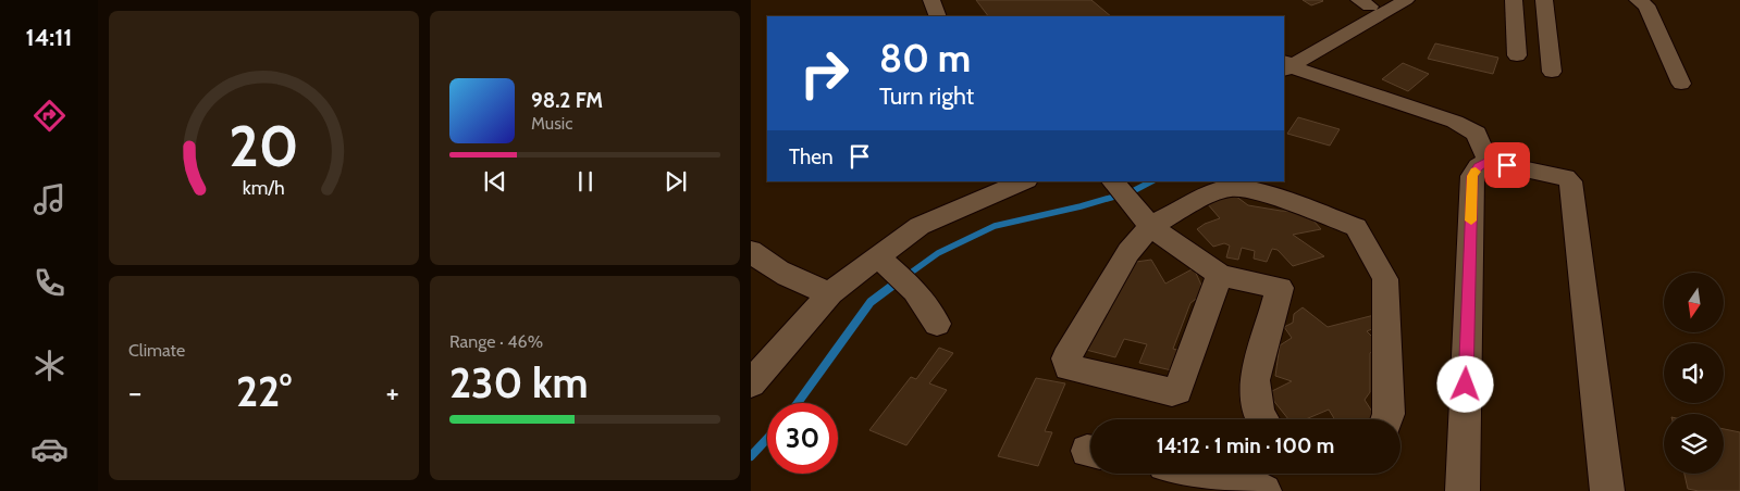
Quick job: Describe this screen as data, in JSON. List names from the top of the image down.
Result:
{
  "north": "bottom",
  "page": {
    "tabs": "14:11",
    "turn": ["80 m", "Turn right"],
    "song": ["98.2 FM", "Music"],
    "then": "Then",
    "tile": [
      "Climate",
      ["Range · 46%", "230 km"]
    ],
    "heat": ["−", "22°", "+"],
    "limit": "30",
    "trip": "14:12 · 1 min · 100 m",
    "gauge": ["20", "km/h"]
  }
}
